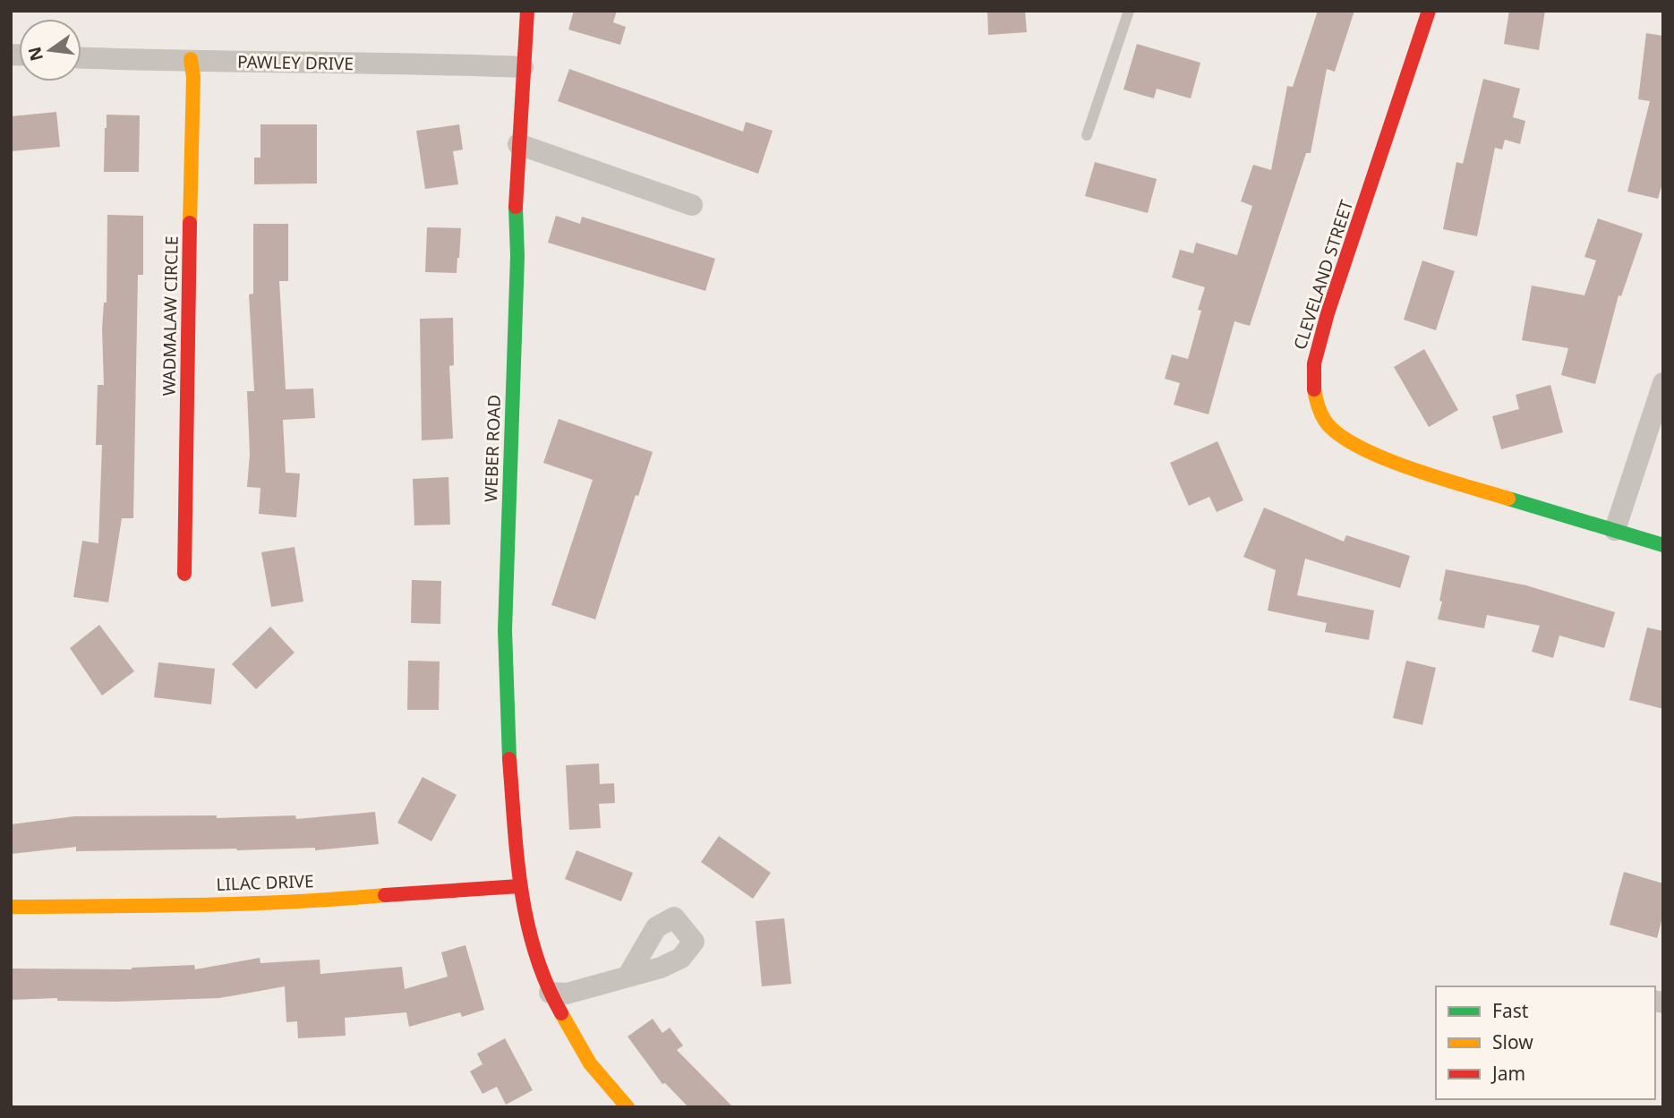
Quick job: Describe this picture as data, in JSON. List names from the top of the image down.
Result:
{
  "streets": {
    "street": [
      "PAWLEY DRIVE",
      "CLEVELAND STREET",
      "WADMALAW CIRCLE",
      "WEBER ROAD",
      "LILAC DRIVE"
    ]
  },
  "crossings": [
    ["PAWLEY DRIVE", "WADMALAW CIRCLE"],
    ["PAWLEY DRIVE", "WEBER ROAD"],
    ["WEBER ROAD", "LILAC DRIVE"]
  ],
  "legend": ["Fast", "Slow", "Jam"],
  "north": "left"
}
